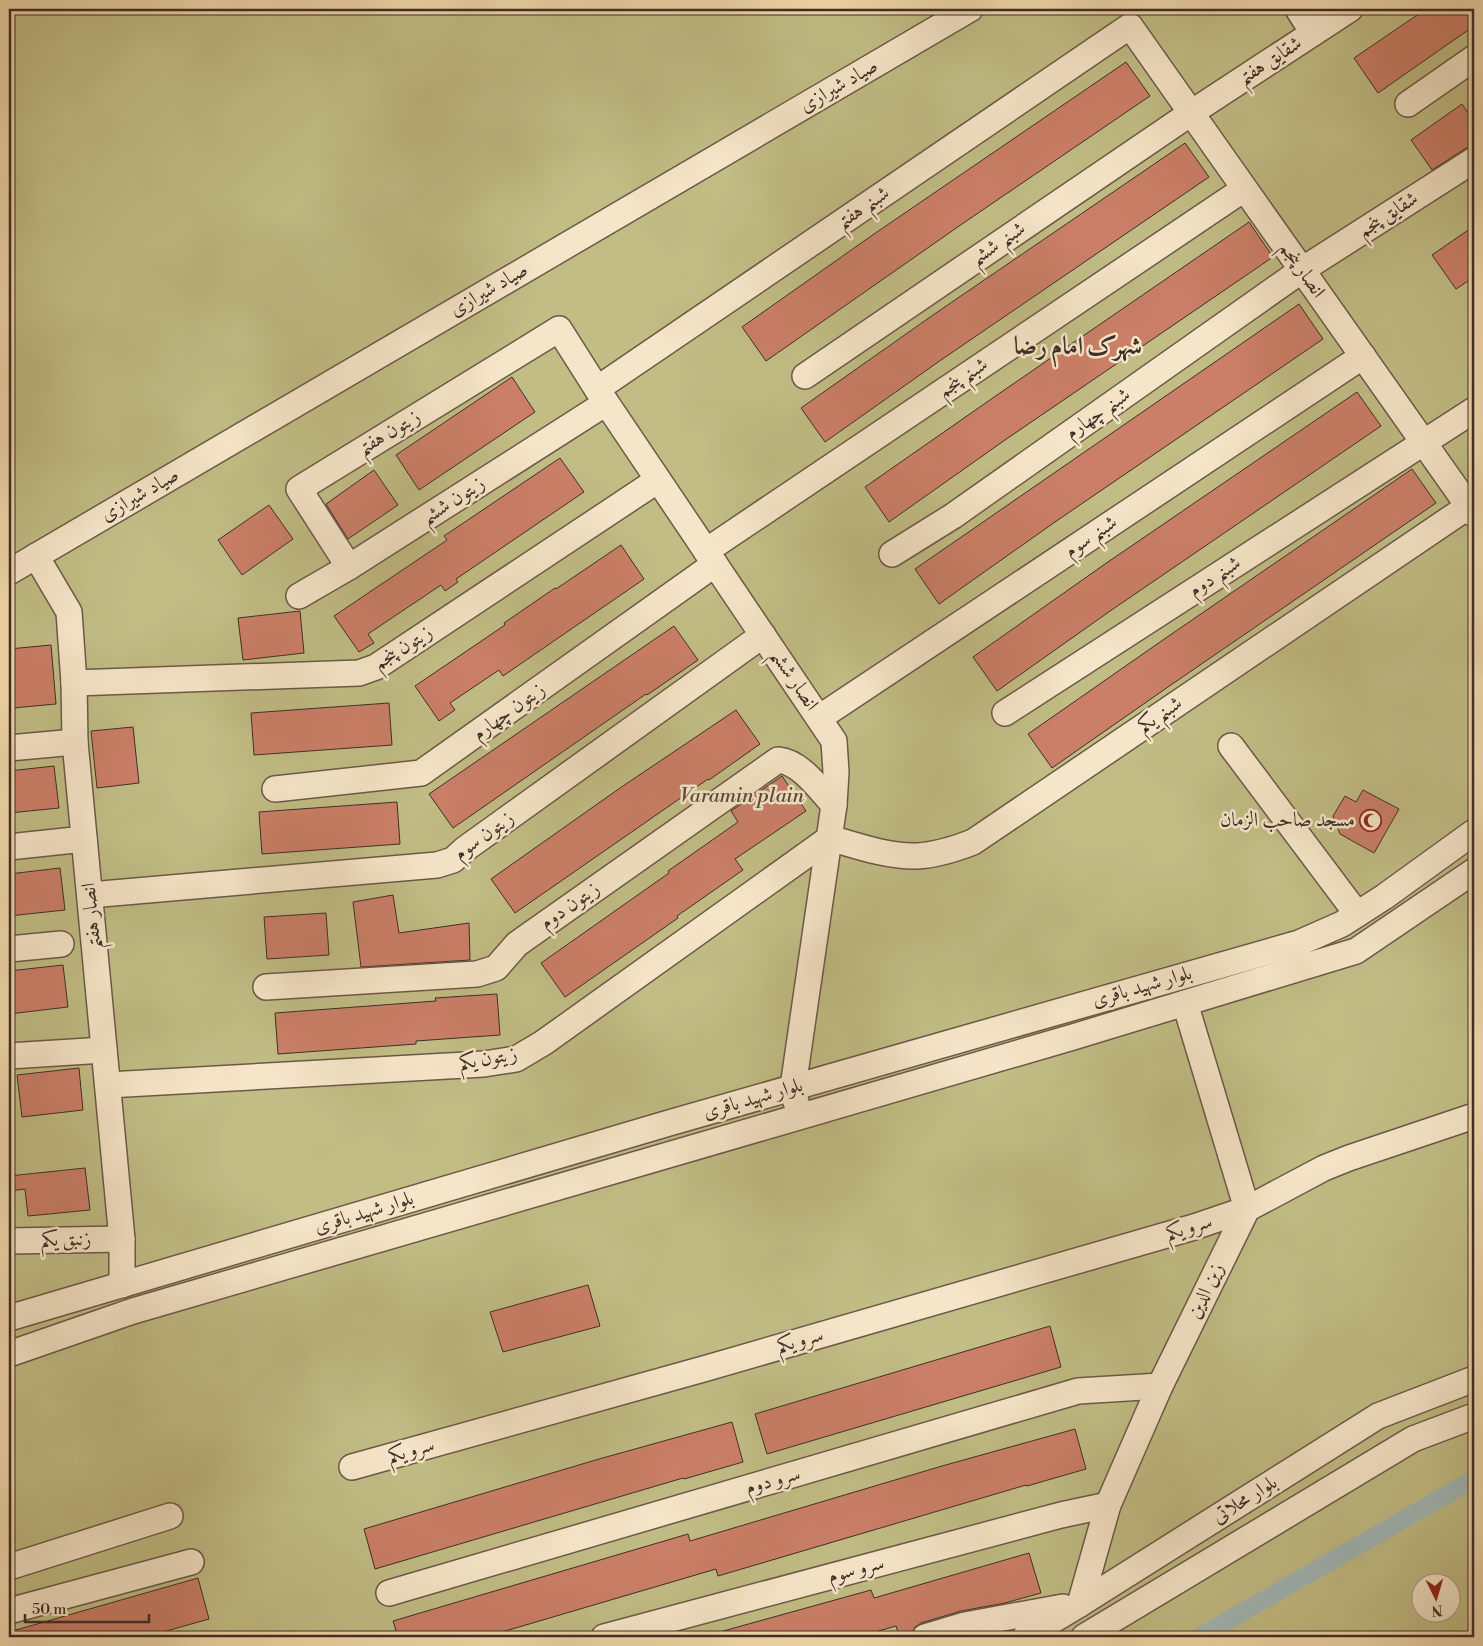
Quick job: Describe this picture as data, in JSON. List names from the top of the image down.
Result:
{
  "streets": {
    "street": [
      "شقایق هفتم",
      "صیاد شیرازی",
      "شبنم هفتم",
      "شقایق پنجم",
      "شبنم ششم",
      "انصار پنجم",
      "شبنم پنجم",
      "شبنم چهارم",
      "زیتون هفتم",
      "زیتون ششم",
      "شبنم سوم",
      "شبنم دوم",
      "زیتون پنجم",
      "انصار ششم",
      "زیتون چهارم",
      "شبنم یکم",
      "زیتون سوم",
      "زیتون دوم",
      "انصار هفتم",
      "بلوار شهید باقری",
      "زیتون یکم",
      "سرو یکم",
      "زنبق یکم",
      "زین الدین",
      "سرو دوم",
      "بلوار محلاتی",
      "سرو سوم"
    ]
  },
  "crossings": [
    ["شقایق هفتم", "شبنم ششم"],
    ["شقایق هفتم", "انصار پنجم"],
    ["صیاد شیرازی", "انصار هفتم"],
    ["شبنم هفتم", "انصار پنجم"],
    ["شبنم هفتم", "زیتون ششم"],
    ["شبنم هفتم", "انصار ششم"],
    ["شقایق پنجم", "انصار پنجم"],
    ["شقایق پنجم", "شبنم چهارم"],
    ["شبنم ششم", "انصار پنجم"],
    ["انصار پنجم", "شبنم پنجم"],
    ["انصار پنجم", "شبنم چهارم"],
    ["انصار پنجم", "شبنم سوم"],
    ["انصار پنجم", "شبنم دوم"],
    ["انصار پنجم", "شبنم یکم"],
    ["شبنم پنجم", "انصار ششم"],
    ["شبنم پنجم", "زیتون چهارم"],
    ["زیتون هفتم", "زیتون ششم"],
    ["زیتون هفتم", "انصار ششم"],
    ["زیتون ششم", "انصار ششم"],
    ["شبنم سوم", "انصار ششم"],
    ["زیتون پنجم", "انصار ششم"],
    ["زیتون پنجم", "انصار هفتم"],
    ["انصار ششم", "زیتون چهارم"],
    ["انصار ششم", "شبنم یکم"],
    ["انصار ششم", "زیتون سوم"],
    ["انصار ششم", "زیتون دوم"],
    ["انصار ششم", "بلوار شهید باقری"],
    ["انصار ششم", "زیتون یکم"],
    ["شبنم یکم", "زیتون یکم"],
    ["زیتون سوم", "انصار هفتم"],
    ["انصار هفتم", "بلوار شهید باقری"],
    ["انصار هفتم", "زیتون یکم"],
    ["انصار هفتم", "زنبق یکم"],
    ["سرو یکم", "زین الدین"],
    ["زین الدین", "سرو دوم"],
    ["زین الدین", "بلوار محلاتی"],
    ["زین الدین", "سرو سوم"]
  ],
  "districts": ["شهرک امام رضا"],
  "parks": ["Varamin plain"],
  "places": {
    "mosque": ["مسجد صاحب الزمان"]
  },
  "scale_bar": "50 m",
  "north": "bottom"
}
